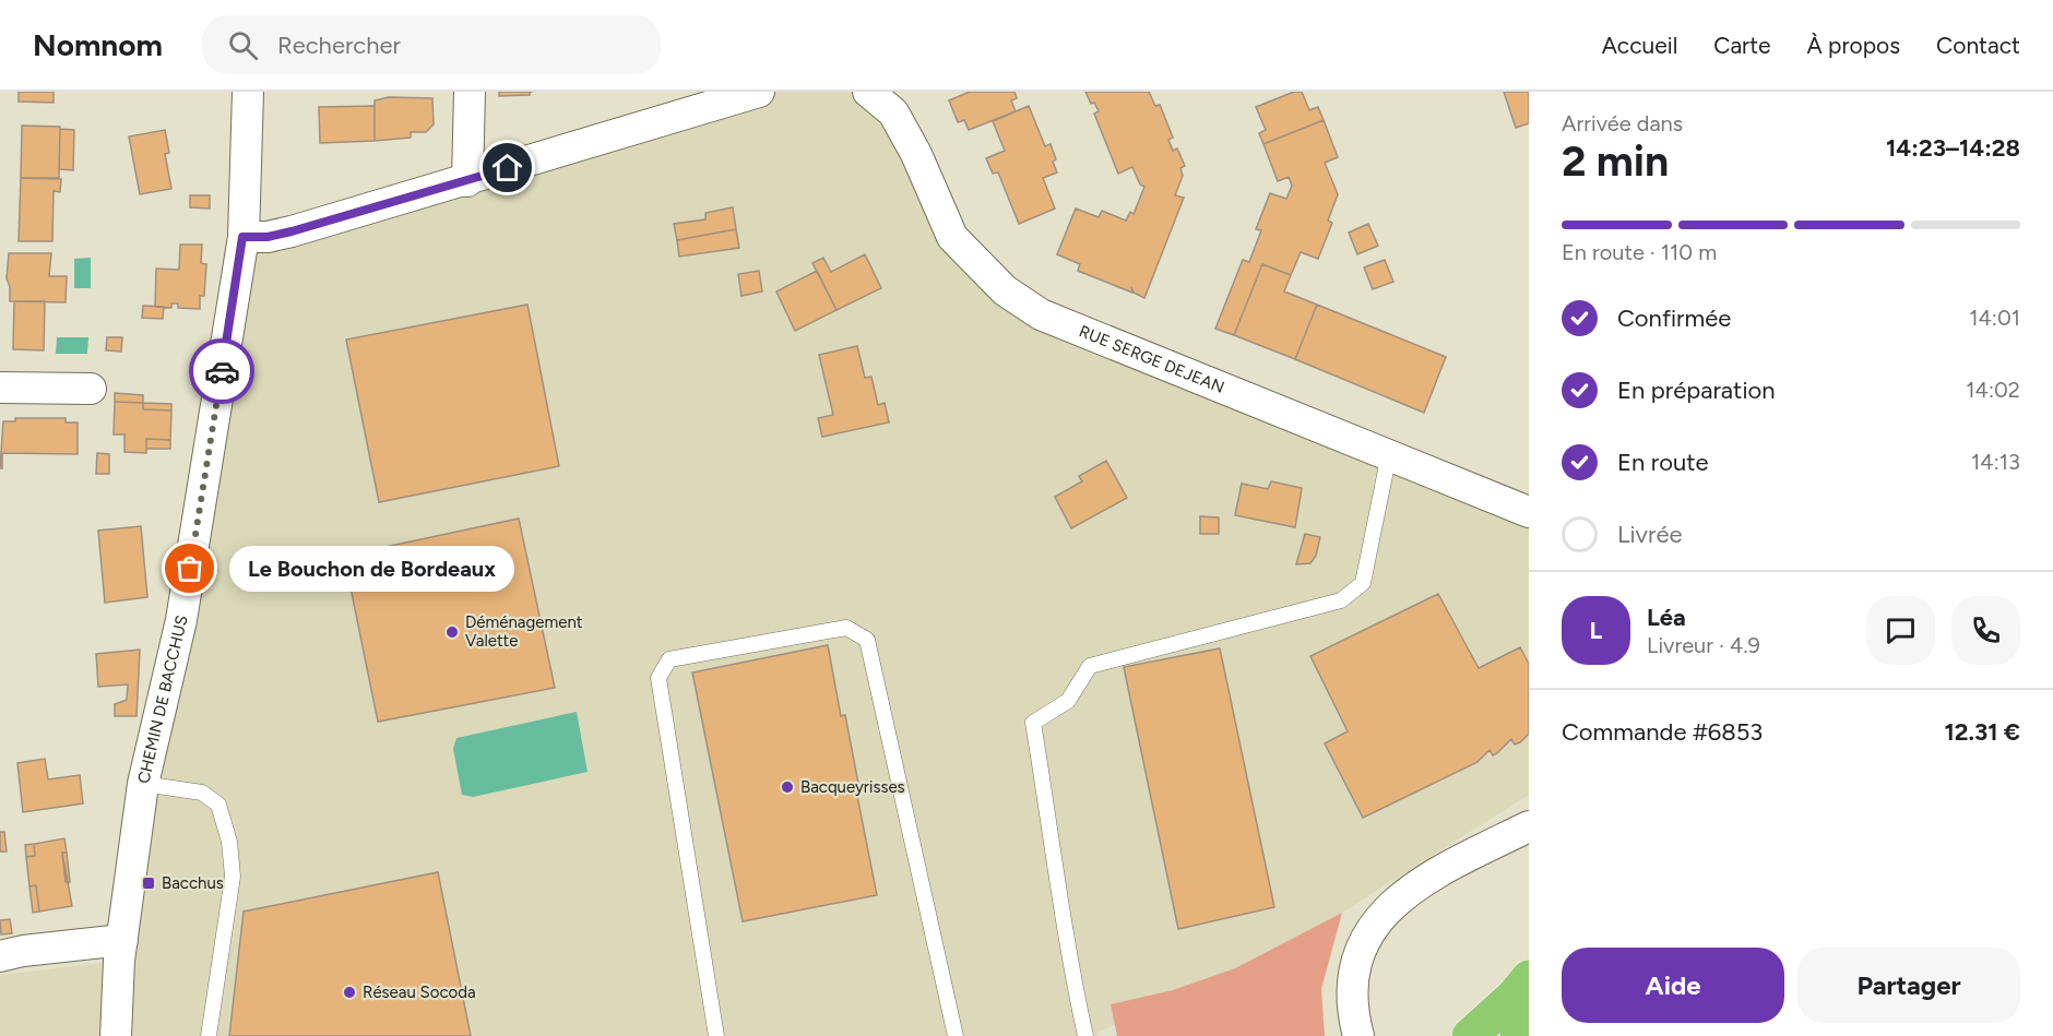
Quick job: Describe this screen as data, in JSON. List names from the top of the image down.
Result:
{
  "streets": {
    "street": ["RUE SERGE DEJEAN", "CHEMIN DE BACCHUS"]
  },
  "places": {
    "other": [
      "Le Bouchon de Bordeaux",
      "Déménagement Valette",
      "Bacqueyrisses",
      "Réseau Socoda"
    ],
    "transit": ["Bacchus"]
  },
  "page": {
    "header": "Nomnom",
    "search": "Rechercher",
    "nav": [
      "Accueil",
      "Carte",
      "À propos",
      "Contact"
    ],
    "heading": ["2 min", "Arrivée dans", "14:23–14:28"],
    "panel": [
      "Léa",
      "Livreur · 4.9",
      "Commande #6853",
      "12.31 €"
    ],
    "bar": "En route · 110 m",
    "list": [
      ["Confirmée", "14:01"],
      ["En préparation", "14:02"],
      ["En route", "14:13"],
      "Livrée"
    ],
    "bubble": "Le Bouchon de Bordeaux",
    "round": "L",
    "buttons": ["Aide", "Partager"]
  }
}
